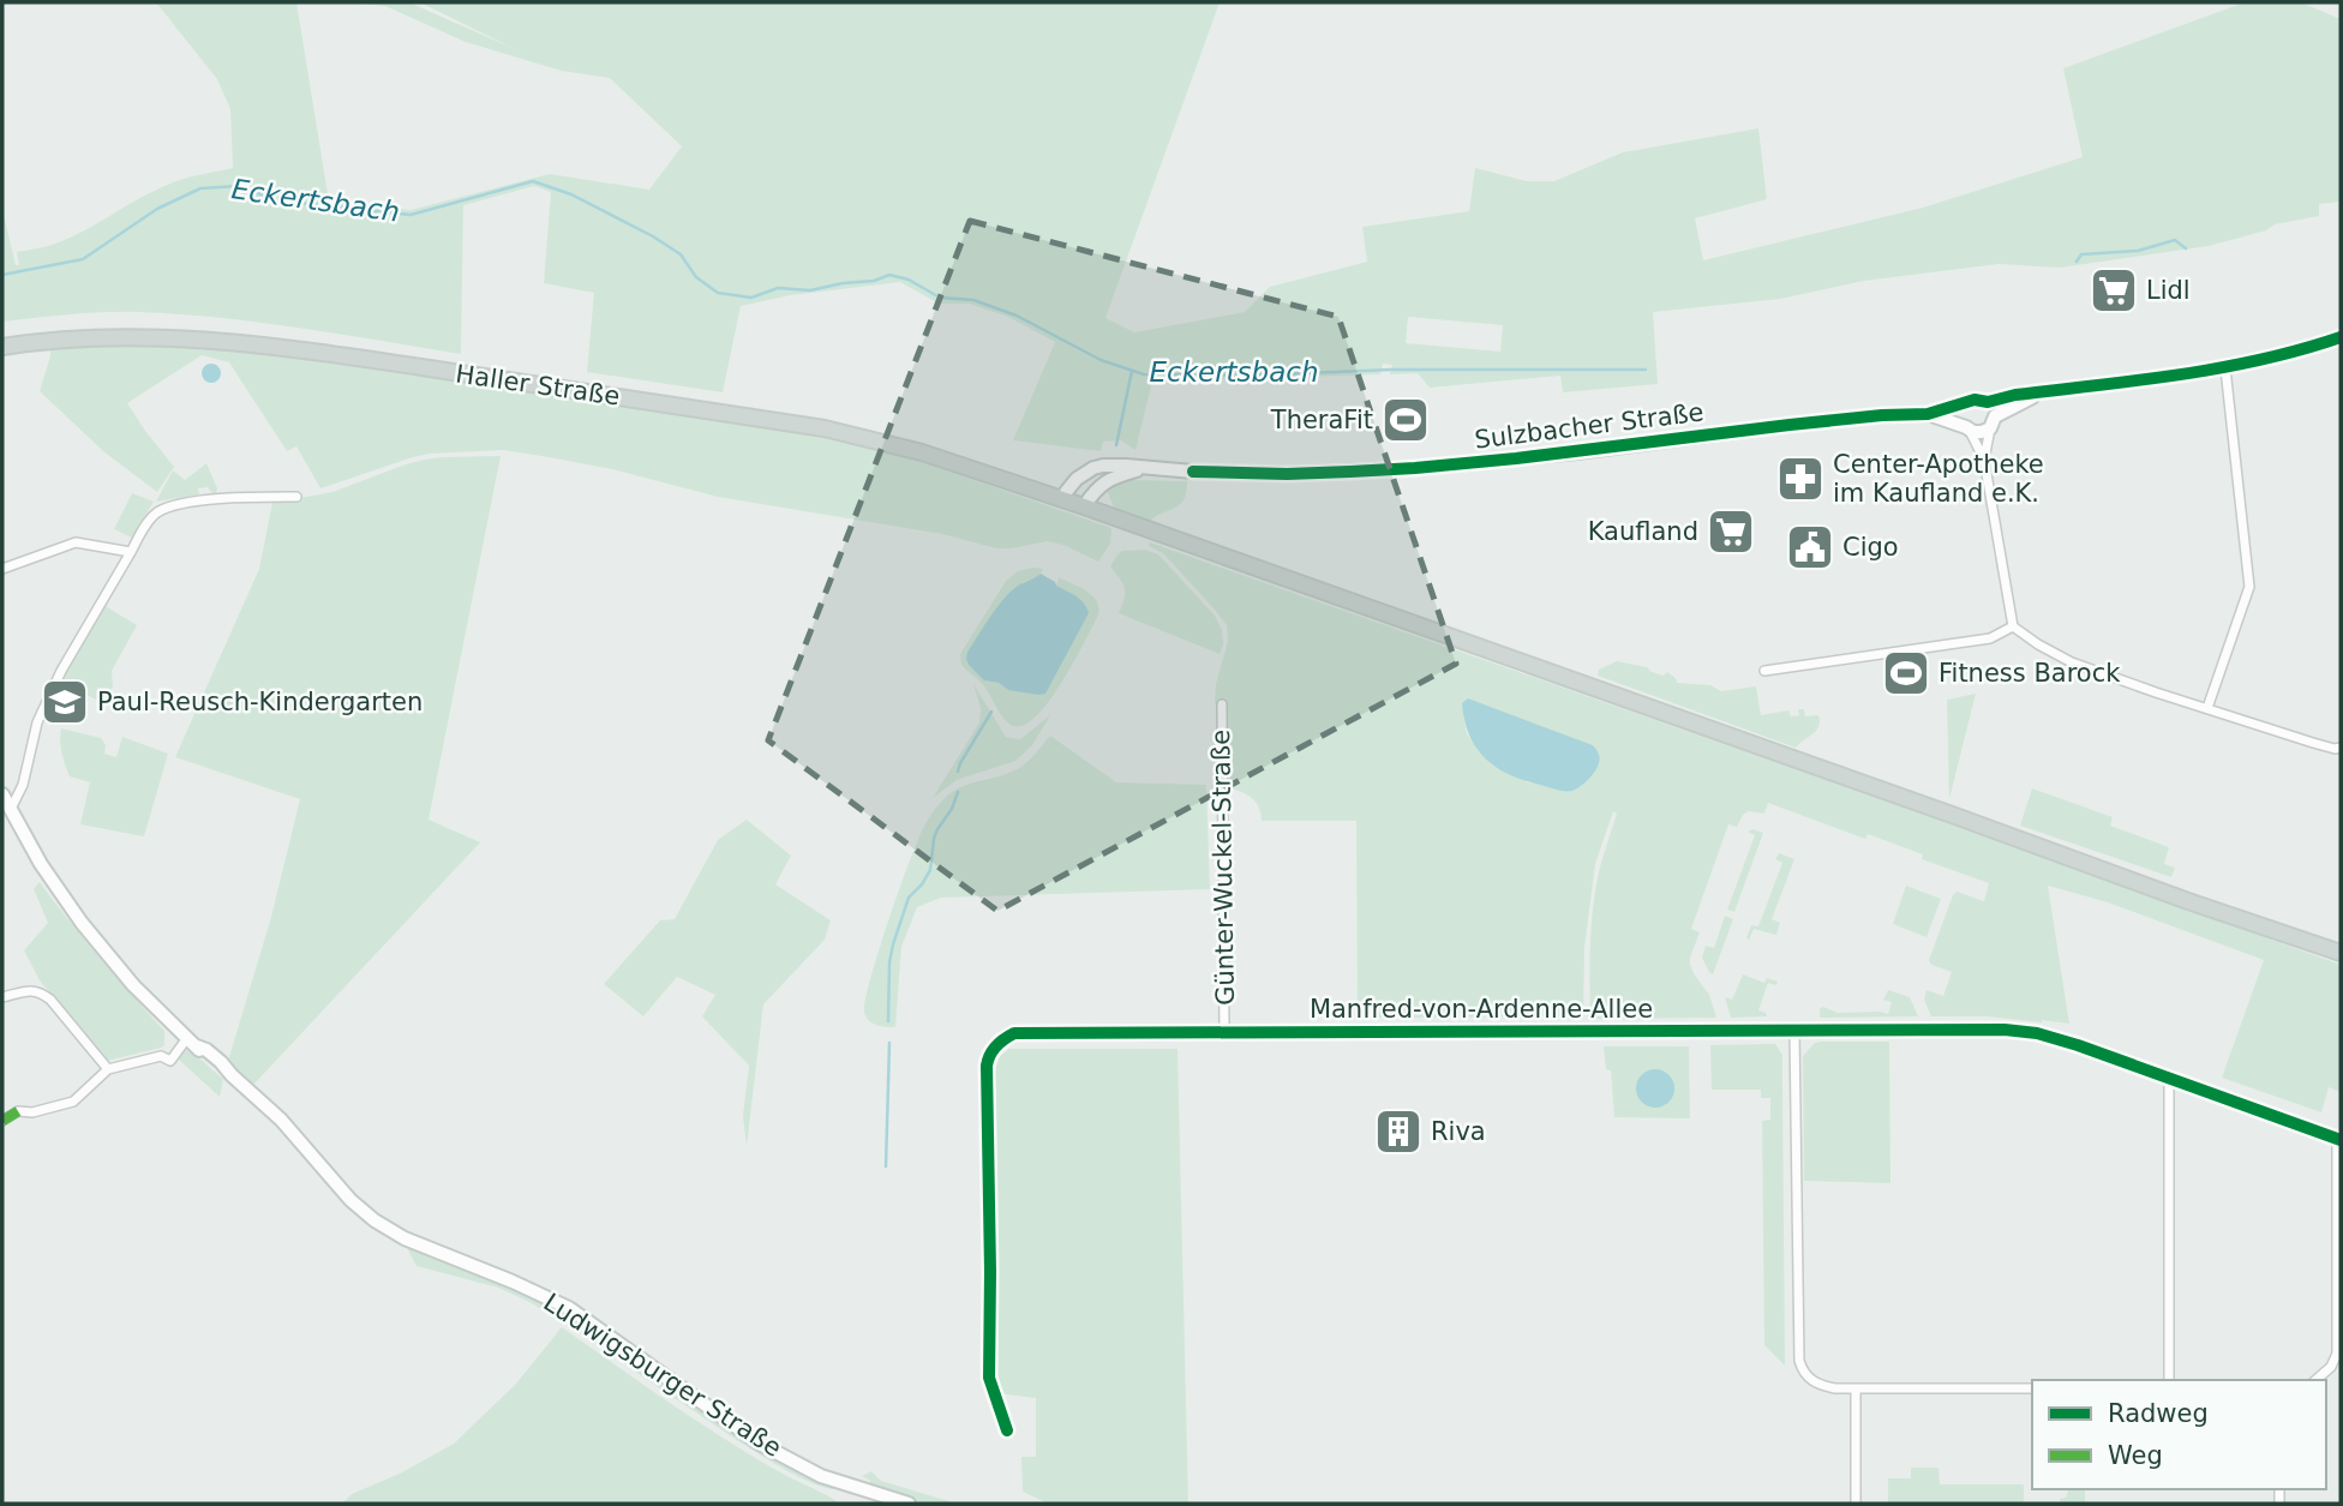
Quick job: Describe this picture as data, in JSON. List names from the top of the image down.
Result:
{
  "streets": {
    "main road": ["Haller Straße"],
    "street": [
      "Sulzbacher Straße",
      "Günter-Wuckel-Straße",
      "Manfred-von-Ardenne-Allee",
      "Ludwigsburger Straße"
    ]
  },
  "crossings": [
    ["Haller Straße", "Sulzbacher Straße"],
    ["Günter-Wuckel-Straße", "Manfred-von-Ardenne-Allee"]
  ],
  "water": ["Eckertsbach"],
  "places": {
    "supermarket": ["Lidl", "Kaufland"],
    "sports": ["TheraFit", "Fitness Barock"],
    "pharmacy": ["Center-Apotheke im Kaufland e.K."],
    "public building": ["Cigo"],
    "school or university": ["Paul-Reusch-Kindergarten"],
    "building": ["Riva"]
  },
  "legend": ["Radweg", "Weg"]
}
